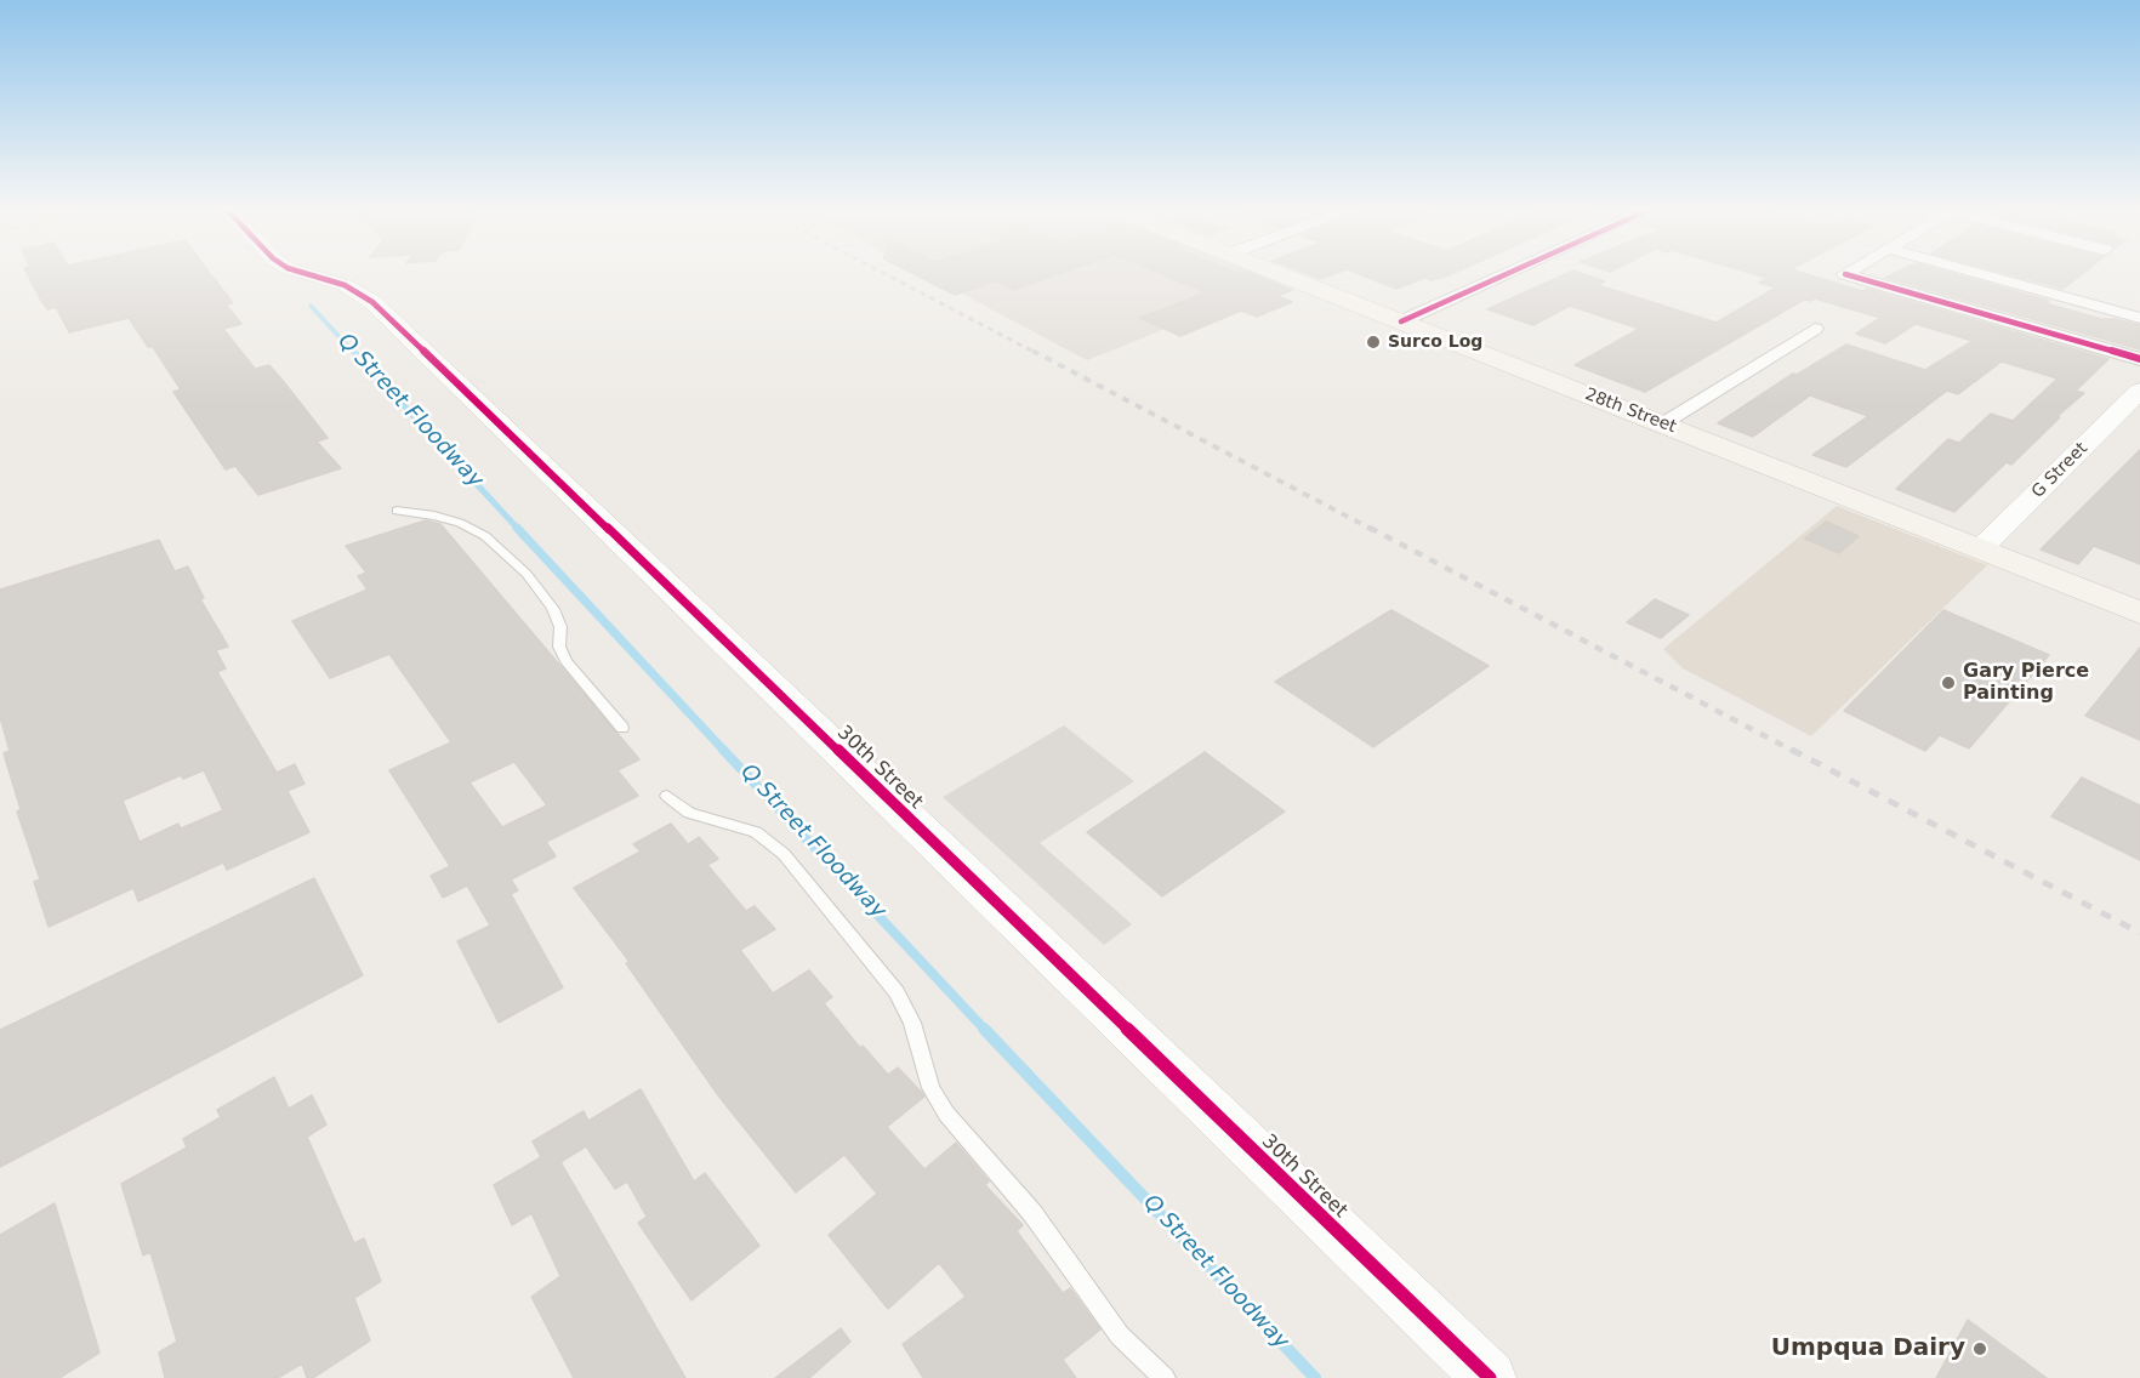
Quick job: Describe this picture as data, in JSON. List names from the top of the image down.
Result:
{
  "streets": {
    "main road": ["28th Street"],
    "street": ["G Street", "30th Street"]
  },
  "crossings": [
    ["28th Street", "G Street"]
  ],
  "water": ["Q Street Floodway"],
  "places": ["Surco Log", "Gary Pierce Painting", "Umpqua Dairy"]
}
